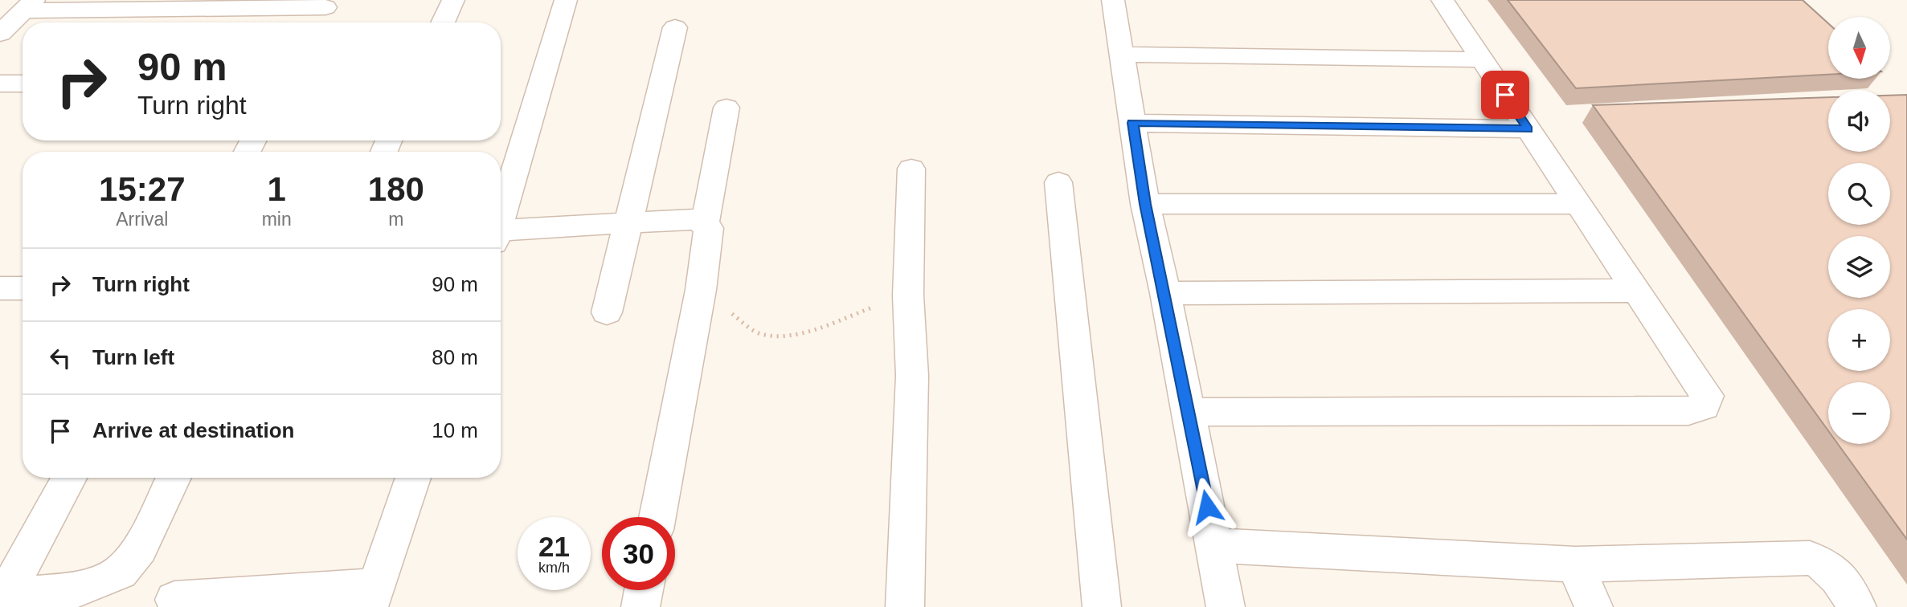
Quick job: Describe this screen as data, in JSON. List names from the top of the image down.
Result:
{
  "north": "bottom",
  "page": {
    "map_buttons": ["+", "−"],
    "turn": ["90 m", "Turn right"],
    "eta": [
      "15:27",
      "Arrival",
      "1",
      "min",
      "180",
      "m"
    ],
    "list": [
      {
        "name": "Turn right",
        "value": "90 m"
      },
      {
        "name": "Turn left",
        "value": "80 m"
      },
      {
        "name": "Arrive at destination",
        "value": "10 m"
      }
    ],
    "speed": "21 km/h",
    "limit": "30"
  }
}
